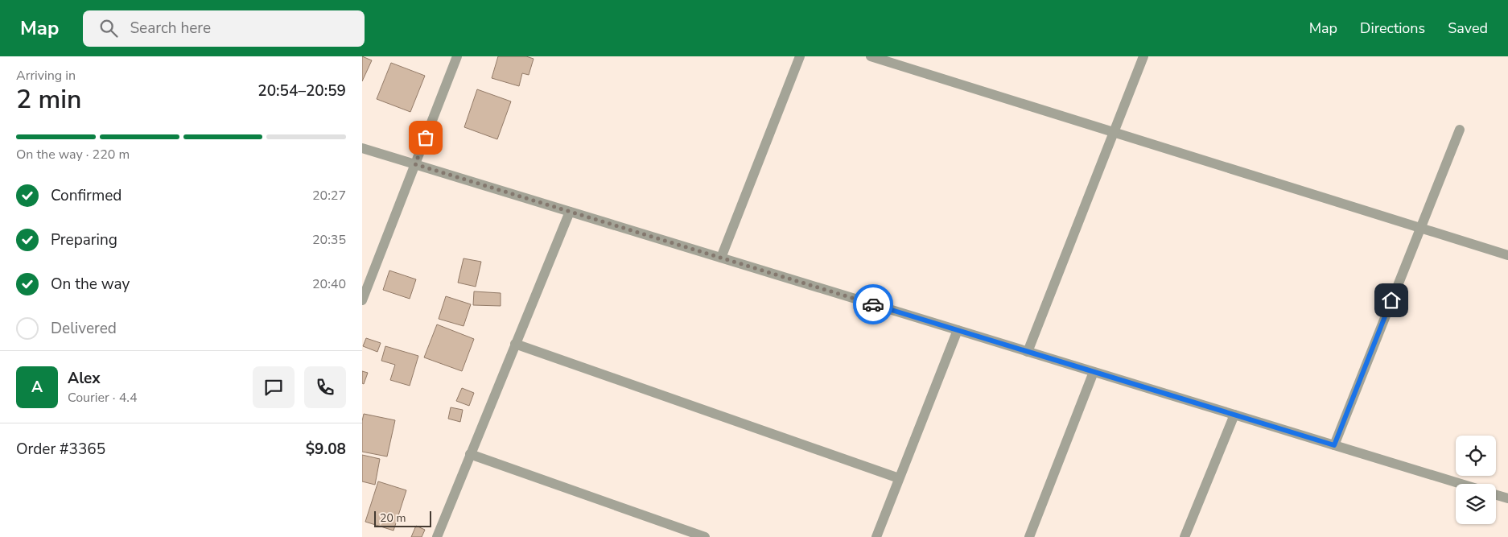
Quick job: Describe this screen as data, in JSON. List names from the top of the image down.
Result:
{
  "scale_bar": "20 m",
  "page": {
    "header": "Map",
    "search": "Search here",
    "nav": ["Map", "Directions", "Saved"],
    "heading": ["2 min", "Arriving in", "20:54–20:59"],
    "panel": [
      "Alex",
      "Courier · 4.4",
      "Order #3365",
      "$9.08"
    ],
    "bar": "On the way · 220 m",
    "list": [
      ["Confirmed", "20:27"],
      ["Preparing", "20:35"],
      ["On the way", "20:40"],
      "Delivered"
    ],
    "round": "A",
    "scale": "20 m"
  }
}
